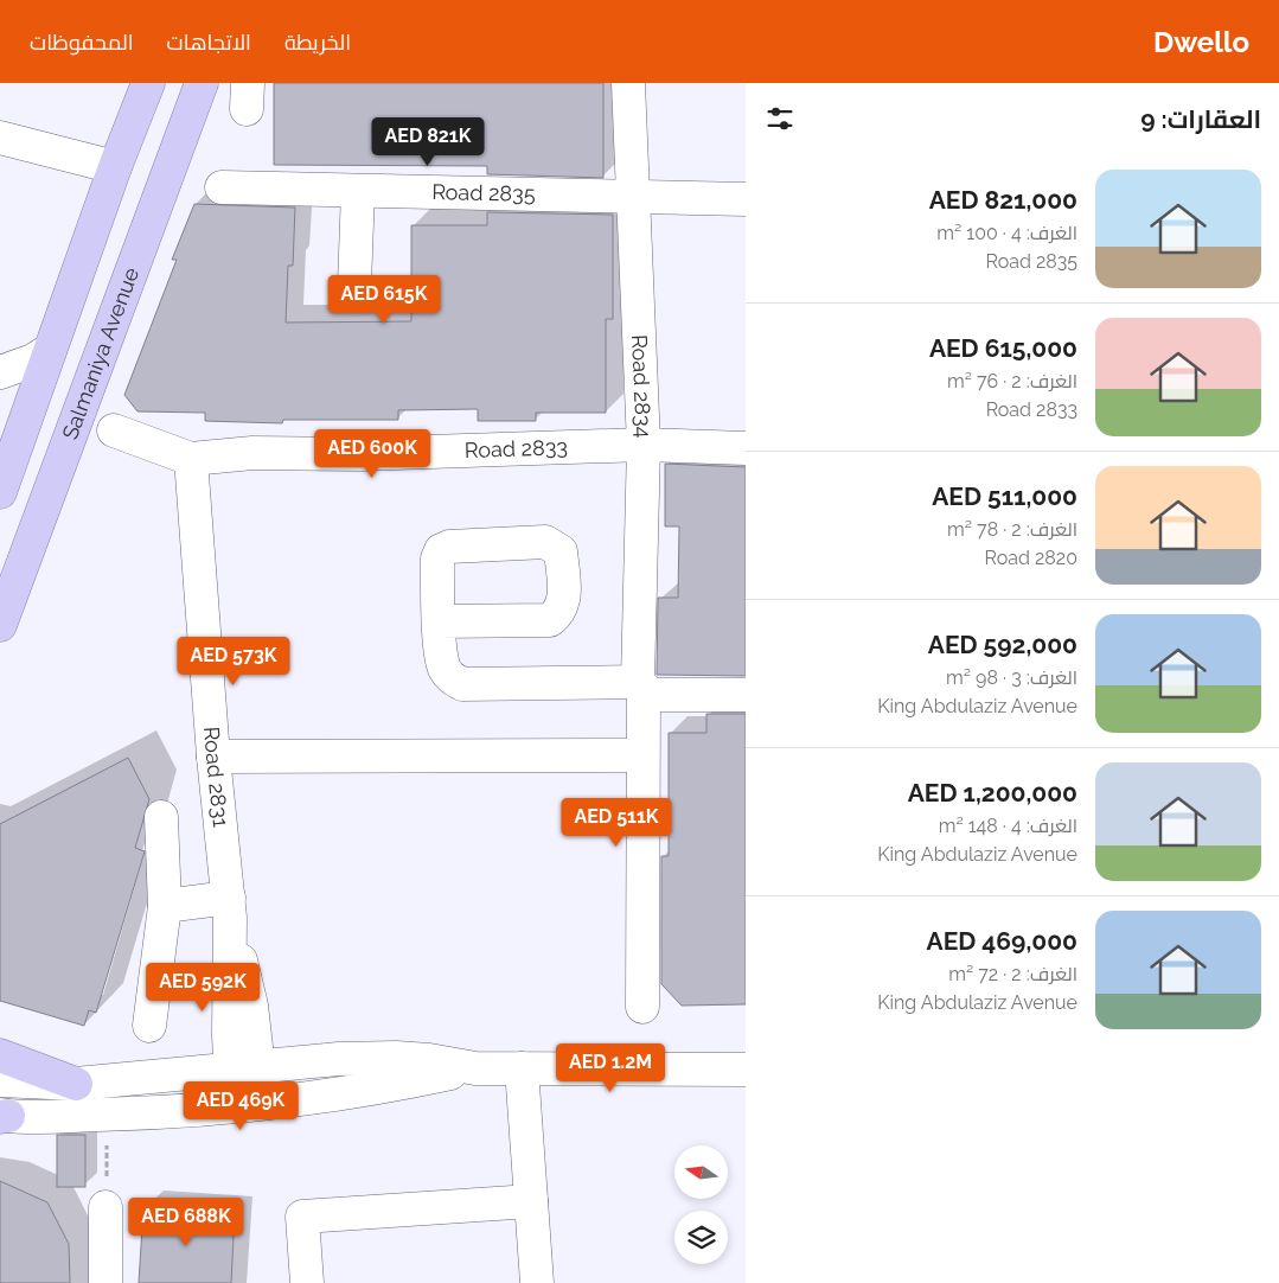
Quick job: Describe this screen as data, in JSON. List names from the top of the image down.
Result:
{
  "streets": {
    "main road": ["Salmaniya Avenue"],
    "street": [
      "Road 2835",
      "Road 2834",
      "Road 2833",
      "Road 2831"
    ]
  },
  "crossings": [
    ["Road 2835", "Road 2834"],
    ["Road 2834", "Road 2833"],
    ["Road 2833", "Road 2831"]
  ],
  "north": "left",
  "page": {
    "header": "Dwello",
    "nav": ["الخريطة", "الاتجاهات", "المحفوظات"],
    "heading": "العقارات: 9",
    "price": [
      "AED 821K",
      "AED 615K",
      "AED 600K",
      "AED 573K",
      "AED 511K",
      "AED 592K",
      "AED 1.2M",
      "AED 469K",
      "AED 688K"
    ],
    "list": [
      {
        "name": "AED 821,000",
        "note": "الغرف: 4 · 100 m² · Road 2835"
      },
      {
        "name": "AED 615,000",
        "note": "الغرف: 2 · 76 m² · Road 2833"
      },
      {
        "name": "AED 511,000",
        "note": "الغرف: 2 · 78 m² · Road 2820"
      },
      {
        "name": "AED 592,000",
        "note": "الغرف: 3 · 98 m² · King Abdulaziz Avenue"
      },
      {
        "name": "AED 1,200,000",
        "note": "الغرف: 4 · 148 m² · King Abdulaziz Avenue"
      },
      {
        "name": "AED 469,000",
        "note": "الغرف: 2 · 72 m² · King Abdulaziz Avenue"
      }
    ]
  }
}
